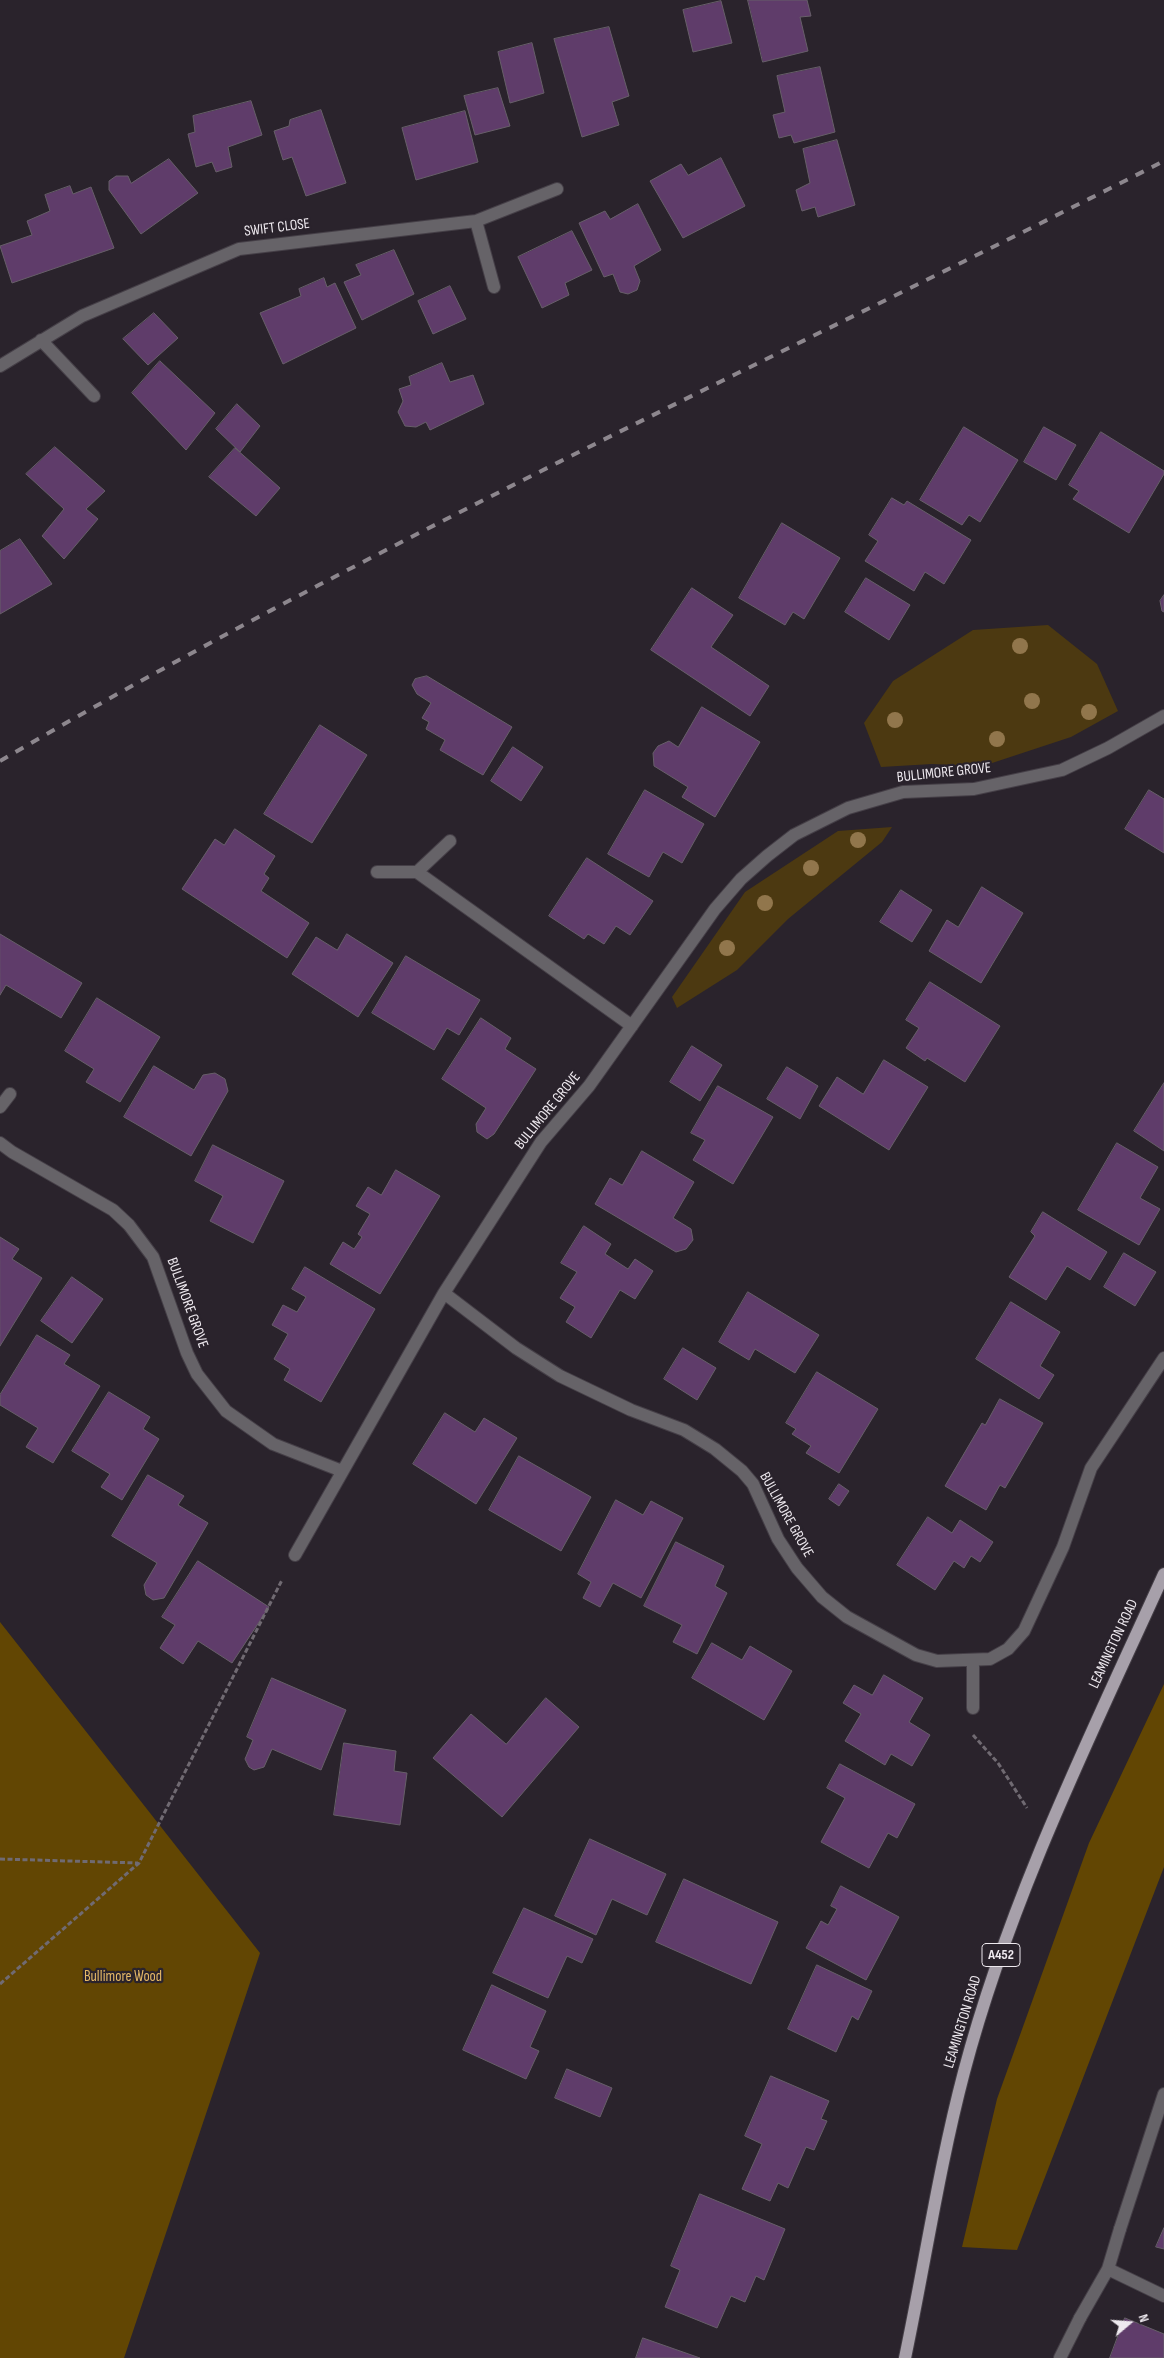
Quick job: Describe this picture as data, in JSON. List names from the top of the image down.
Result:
{
  "streets": {
    "main road": ["LEAMINGTON ROAD", "A452"],
    "street": ["SWIFT CLOSE", "BULLIMORE GROVE"]
  },
  "parks": ["Bullimore Wood"],
  "north": "right"
}
